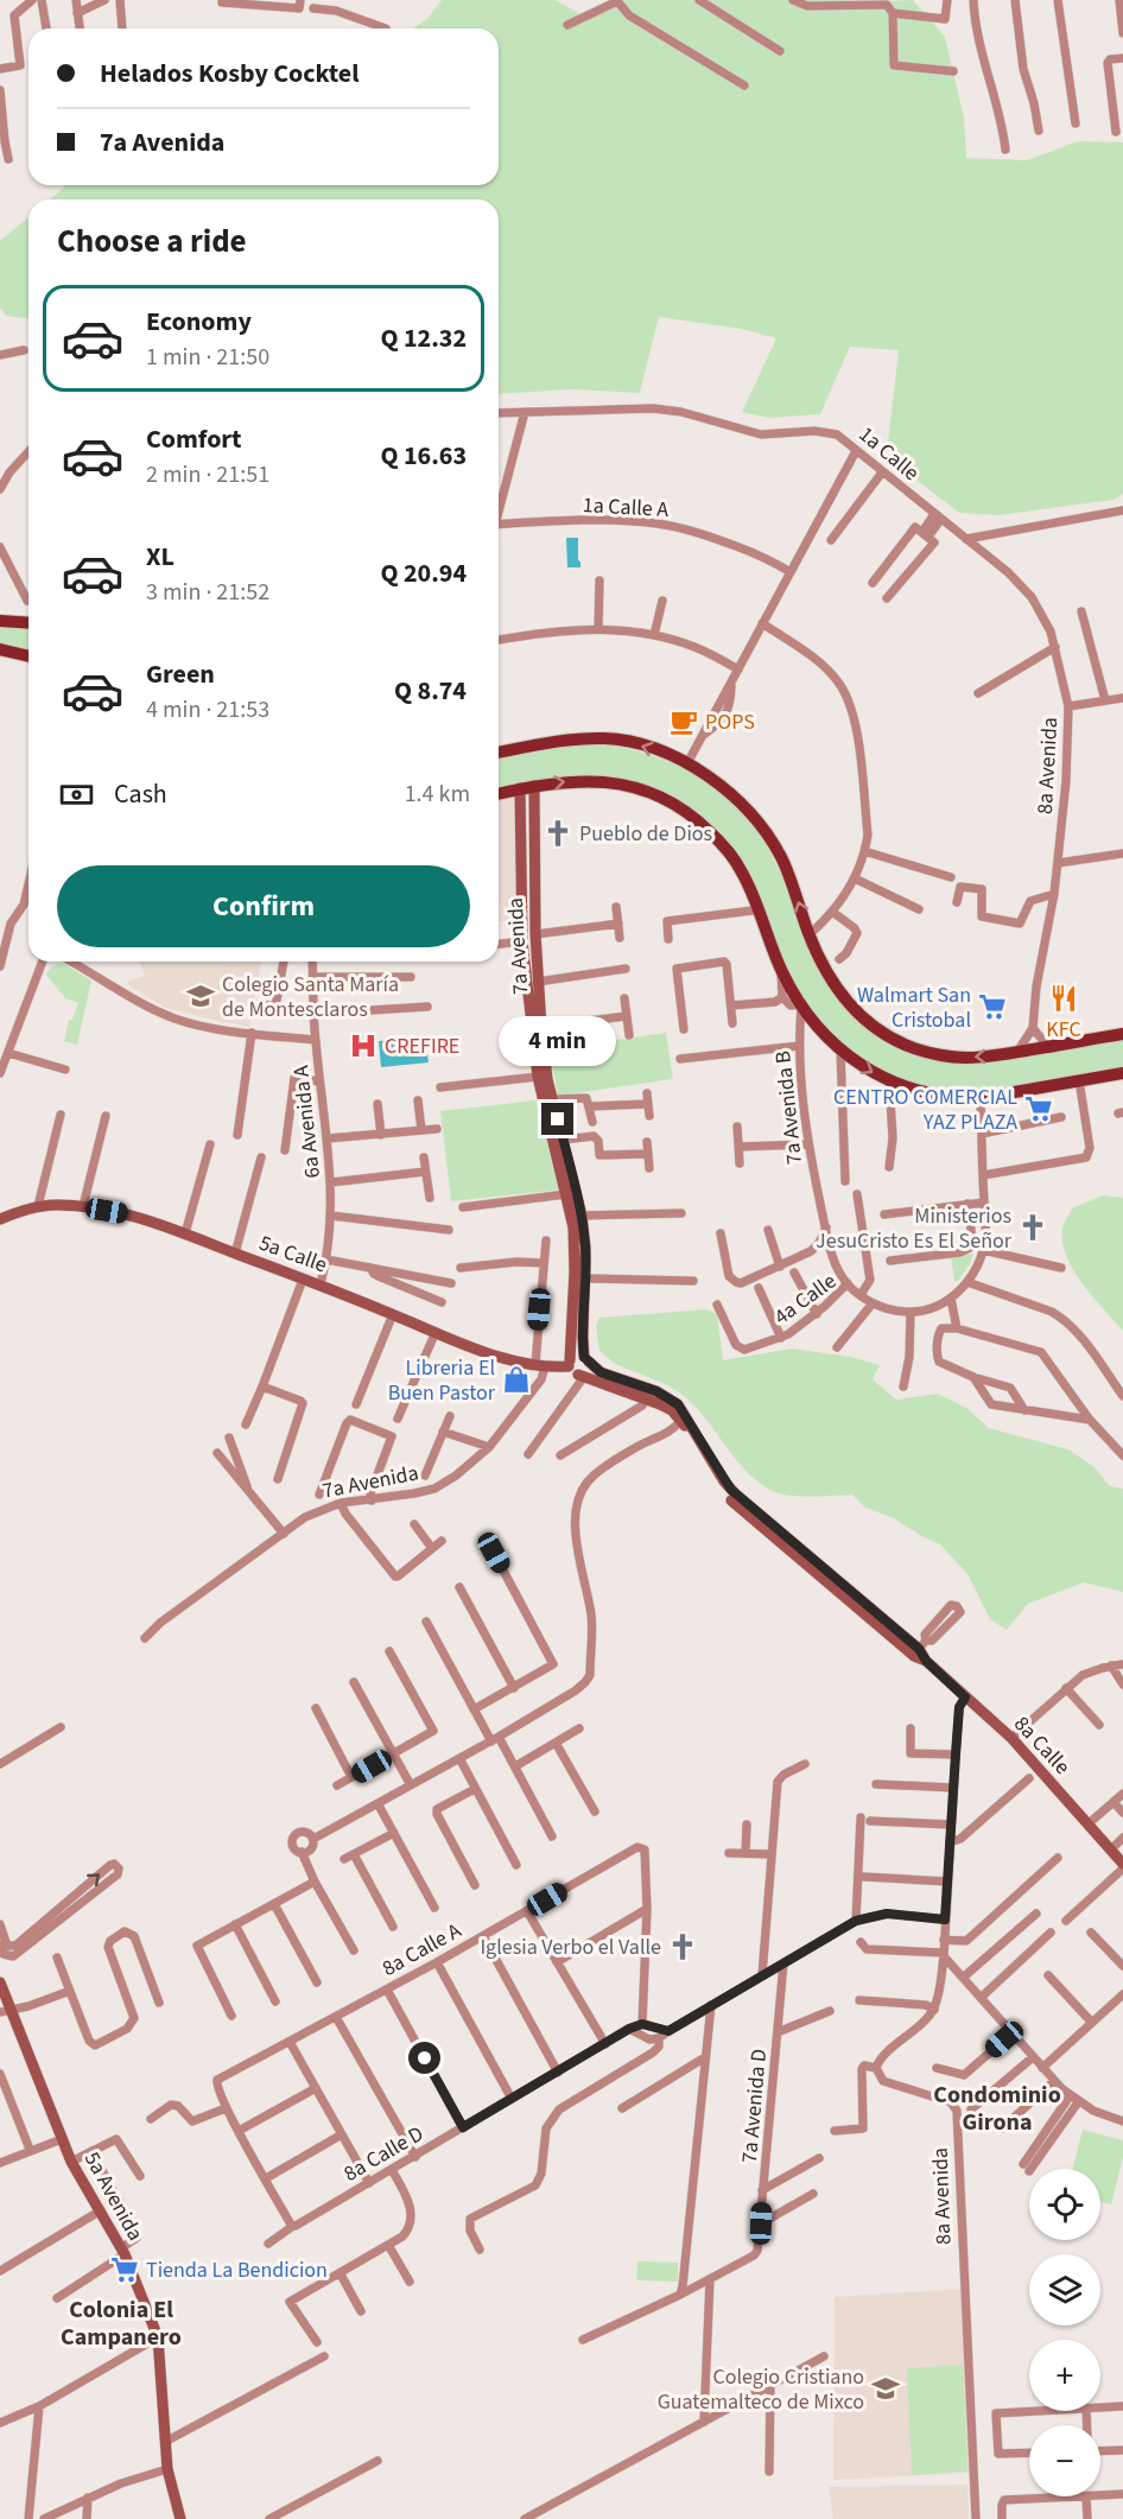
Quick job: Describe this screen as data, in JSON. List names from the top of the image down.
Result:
{
  "streets": {
    "street": [
      "1a Calle",
      "1a Calle A",
      "8a Avenida",
      "7a Avenida",
      "7a Avenida B",
      "6a Avenida A",
      "5a Calle",
      "4a Calle",
      "8a Calle",
      "8a Calle A",
      "7a Avenida D",
      "8a Calle D",
      "5a Avenida"
    ]
  },
  "crossings": [
    ["1a Calle", "8a Avenida"],
    ["7a Avenida", "5a Calle"],
    ["7a Avenida", "8a Calle"],
    ["7a Avenida B", "4a Calle"],
    ["6a Avenida A", "5a Calle"],
    ["5a Calle", "8a Calle"]
  ],
  "districts": ["Condominio Girona", "Colonia El Campanero"],
  "places": {
    "cafe": ["POPS"],
    "church": ["Pueblo de Dios", "Ministerios JesuCristo Es El Señor", "Iglesia Verbo el Valle"],
    "school or university": ["Colegio Santa María de Montesclaros", "Colegio Cristiano Guatemalteco de Mixco"],
    "restaurant": ["KFC"],
    "supermarket": ["Walmart San Cristobal", "CENTRO COMERCIAL YAZ PLAZA", "Tienda La Bendicion"],
    "hospital": ["CREFIRE"],
    "shop": ["Libreria El Buen Pastor"]
  },
  "page": {
    "banner": ["Helados Kosby Cocktel", "7a Avenida"],
    "heading": "Choose a ride",
    "list": [
      {
        "name": "Economy",
        "note": "1 min · 21:50",
        "value": "Q 12.32"
      },
      {
        "name": "Comfort",
        "note": "2 min · 21:51",
        "value": "Q 16.63"
      },
      {
        "name": "XL",
        "note": "3 min · 21:52",
        "value": "Q 20.94"
      },
      {
        "name": "Green",
        "note": "4 min · 21:53",
        "value": "Q 8.74"
      }
    ],
    "pay": ["Cash", "1.4 km"],
    "buttons": "Confirm",
    "bubble": "4 min",
    "map_buttons": ["+", "−"]
  }
}
